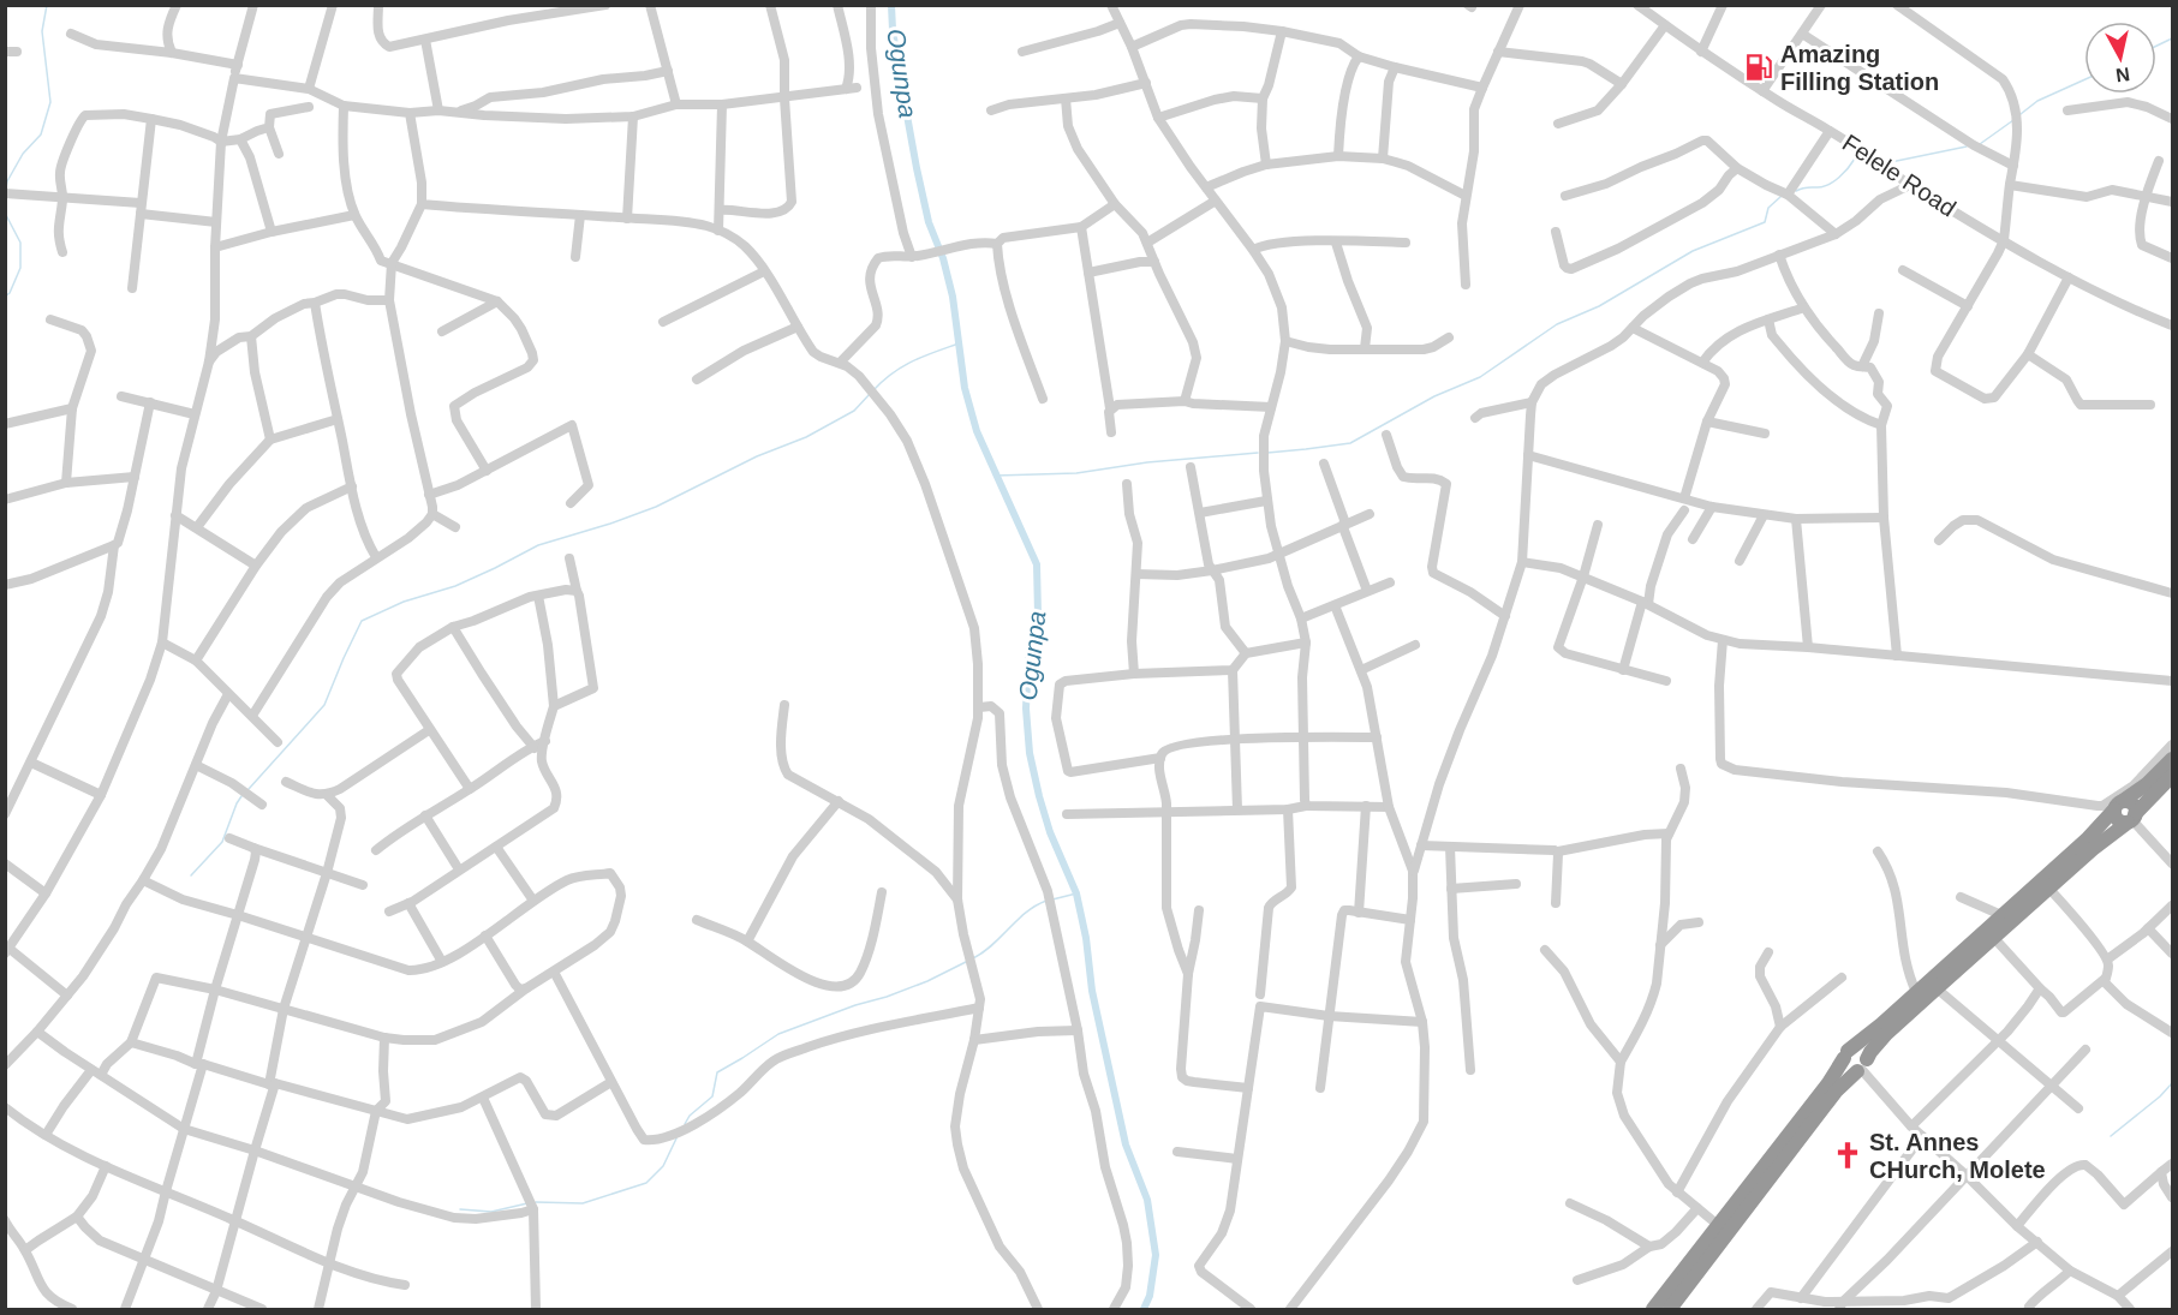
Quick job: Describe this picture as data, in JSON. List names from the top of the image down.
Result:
{
  "streets": {
    "street": ["Felele Road"]
  },
  "water": ["Ogunpa"],
  "places": {
    "fuel station": ["Amazing Filling Station"],
    "church": ["St. Annes CHurch, Molete"]
  },
  "north": "bottom"
}
